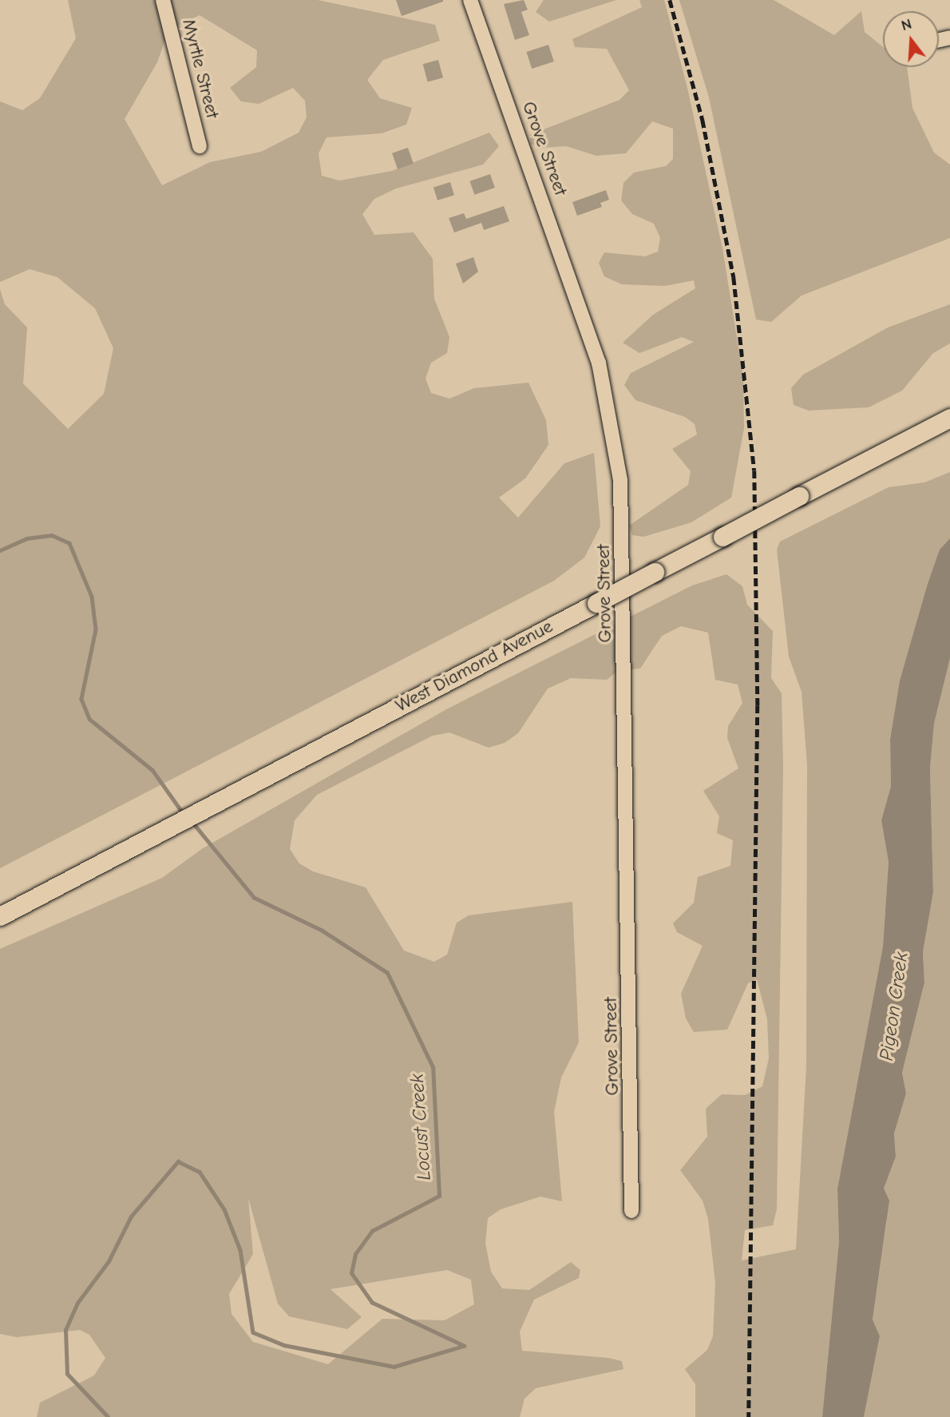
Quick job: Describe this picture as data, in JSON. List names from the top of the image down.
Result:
{
  "streets": {
    "main road": ["West Diamond Avenue"],
    "street": ["Myrtle Street", "Grove Street"]
  },
  "water": ["Pigeon Creek", "Locust Creek"],
  "north": "top"
}
